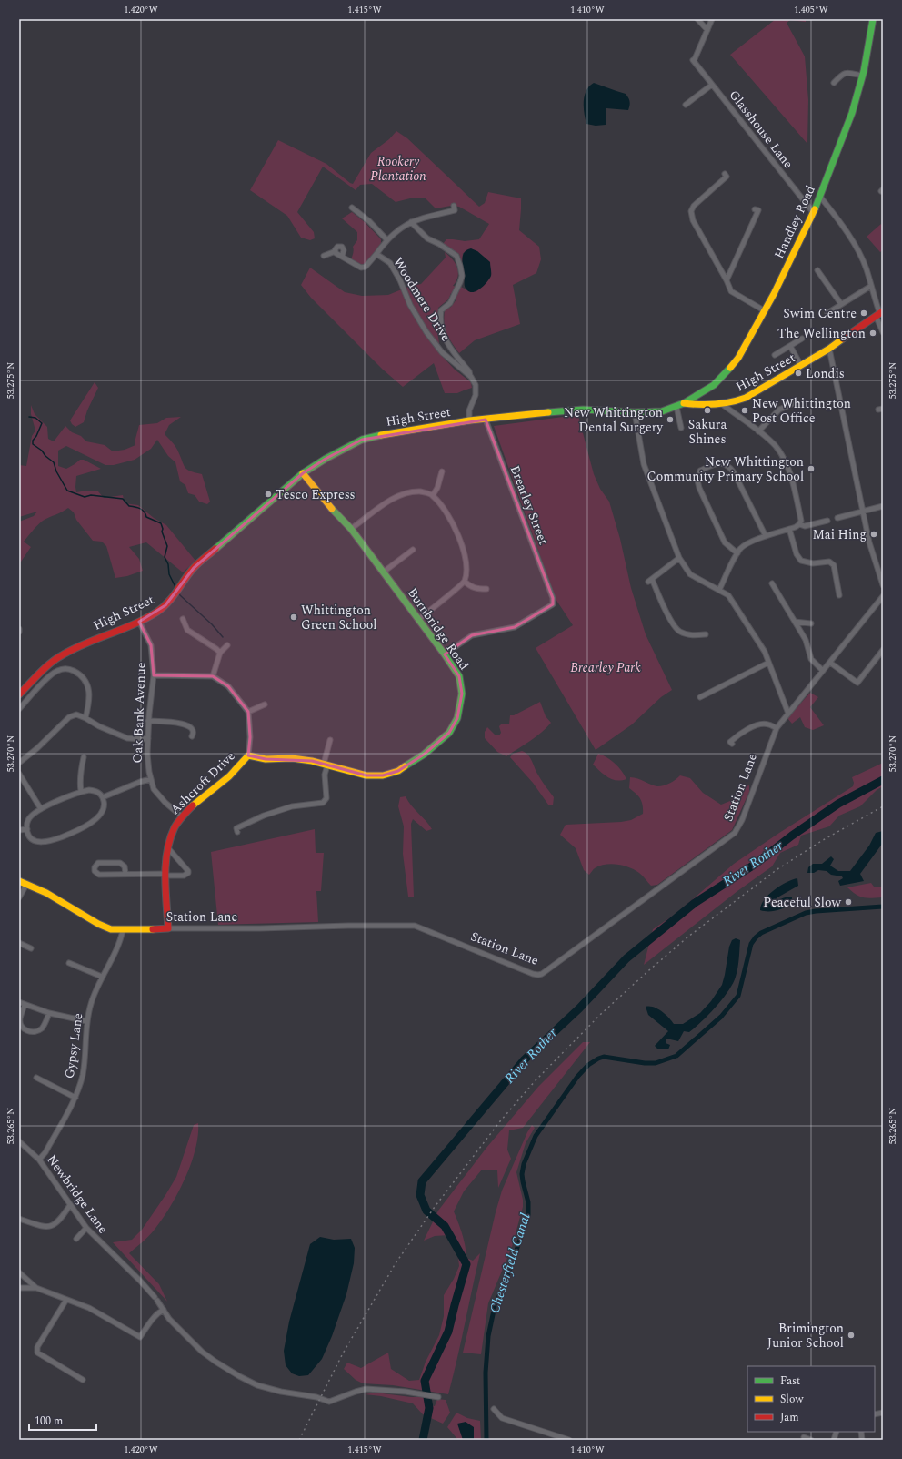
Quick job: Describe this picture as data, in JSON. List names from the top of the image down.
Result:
{
  "streets": {
    "main road": [
      "Handley Road",
      "High Street",
      "Burnbridge Road",
      "Ashcroft Drive",
      "Station Lane"
    ],
    "street": [
      "Glasshouse Lane",
      "Woodmere Drive",
      "Brearley Street",
      "Oak Bank Avenue",
      "Gypsy Lane",
      "Newbridge Lane"
    ]
  },
  "crossings": [
    ["Glasshouse Lane", "Handley Road"],
    ["Handley Road", "High Street"],
    ["High Street", "Brearley Street"],
    ["High Street", "Burnbridge Road"],
    ["High Street", "Oak Bank Avenue"],
    ["Brearley Street", "Burnbridge Road"],
    ["Burnbridge Road", "Oak Bank Avenue"],
    ["Burnbridge Road", "Ashcroft Drive"],
    ["Oak Bank Avenue", "Ashcroft Drive"],
    ["Ashcroft Drive", "Station Lane"],
    ["Station Lane", "Gypsy Lane"],
    ["Gypsy Lane", "Newbridge Lane"]
  ],
  "water": ["River Rother", "Chesterfield Canal"],
  "parks": ["Rookery Plantation", "Brearley Park"],
  "places": [
    "Swim Centre",
    "The Wellington",
    "Londis",
    "Sakura Shines",
    "New Whittington Post Office",
    "New Whittington Dental Surgery",
    "New Whittington Community Primary School",
    "Tesco Express",
    "Mai Hing",
    "Whittington Green School",
    "Peaceful Slow",
    "Brimington Junior School"
  ],
  "legend": ["Fast", "Slow", "Jam"],
  "scale_bar": "100 m",
  "coordinates": [
    "1.420°W",
    "1.415°W",
    "1.410°W",
    "1.405°W",
    "53.275°N",
    "53.270°N",
    "53.265°N"
  ]
}
